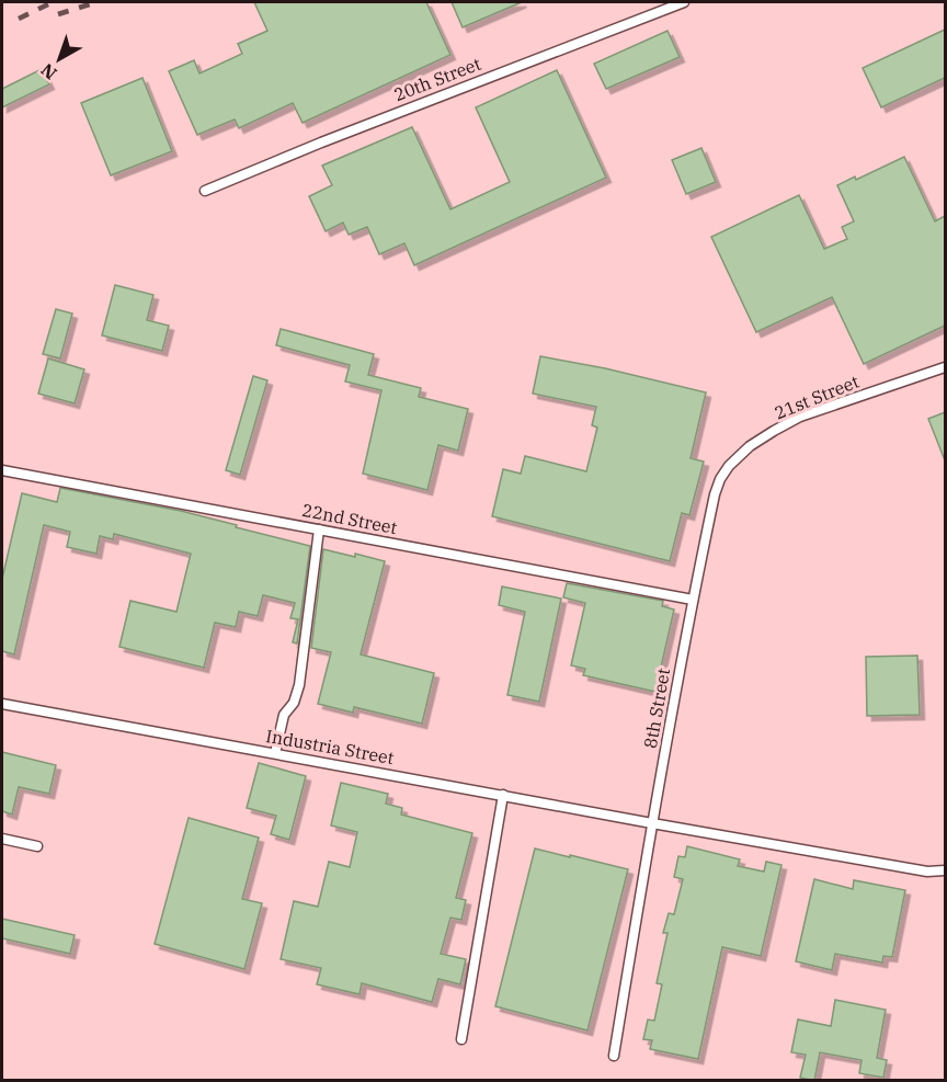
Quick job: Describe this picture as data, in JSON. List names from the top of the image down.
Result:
{
  "streets": {
    "lane": [
      "20th Street",
      "21st Street",
      "22nd Street",
      "8th Street",
      "Industria Street"
    ]
  },
  "crossings": [
    ["21st Street", "22nd Street"],
    ["21st Street", "8th Street"],
    ["22nd Street", "8th Street"],
    ["8th Street", "Industria Street"]
  ],
  "north": "bottom left"
}
